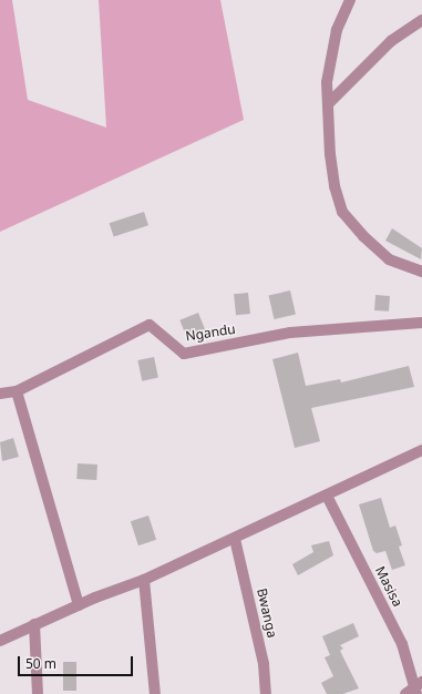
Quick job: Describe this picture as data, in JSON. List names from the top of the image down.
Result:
{
  "streets": {
    "street": ["Ngandu", "Masisa", "Bwanga"]
  },
  "scale_bar": "50 m"
}
